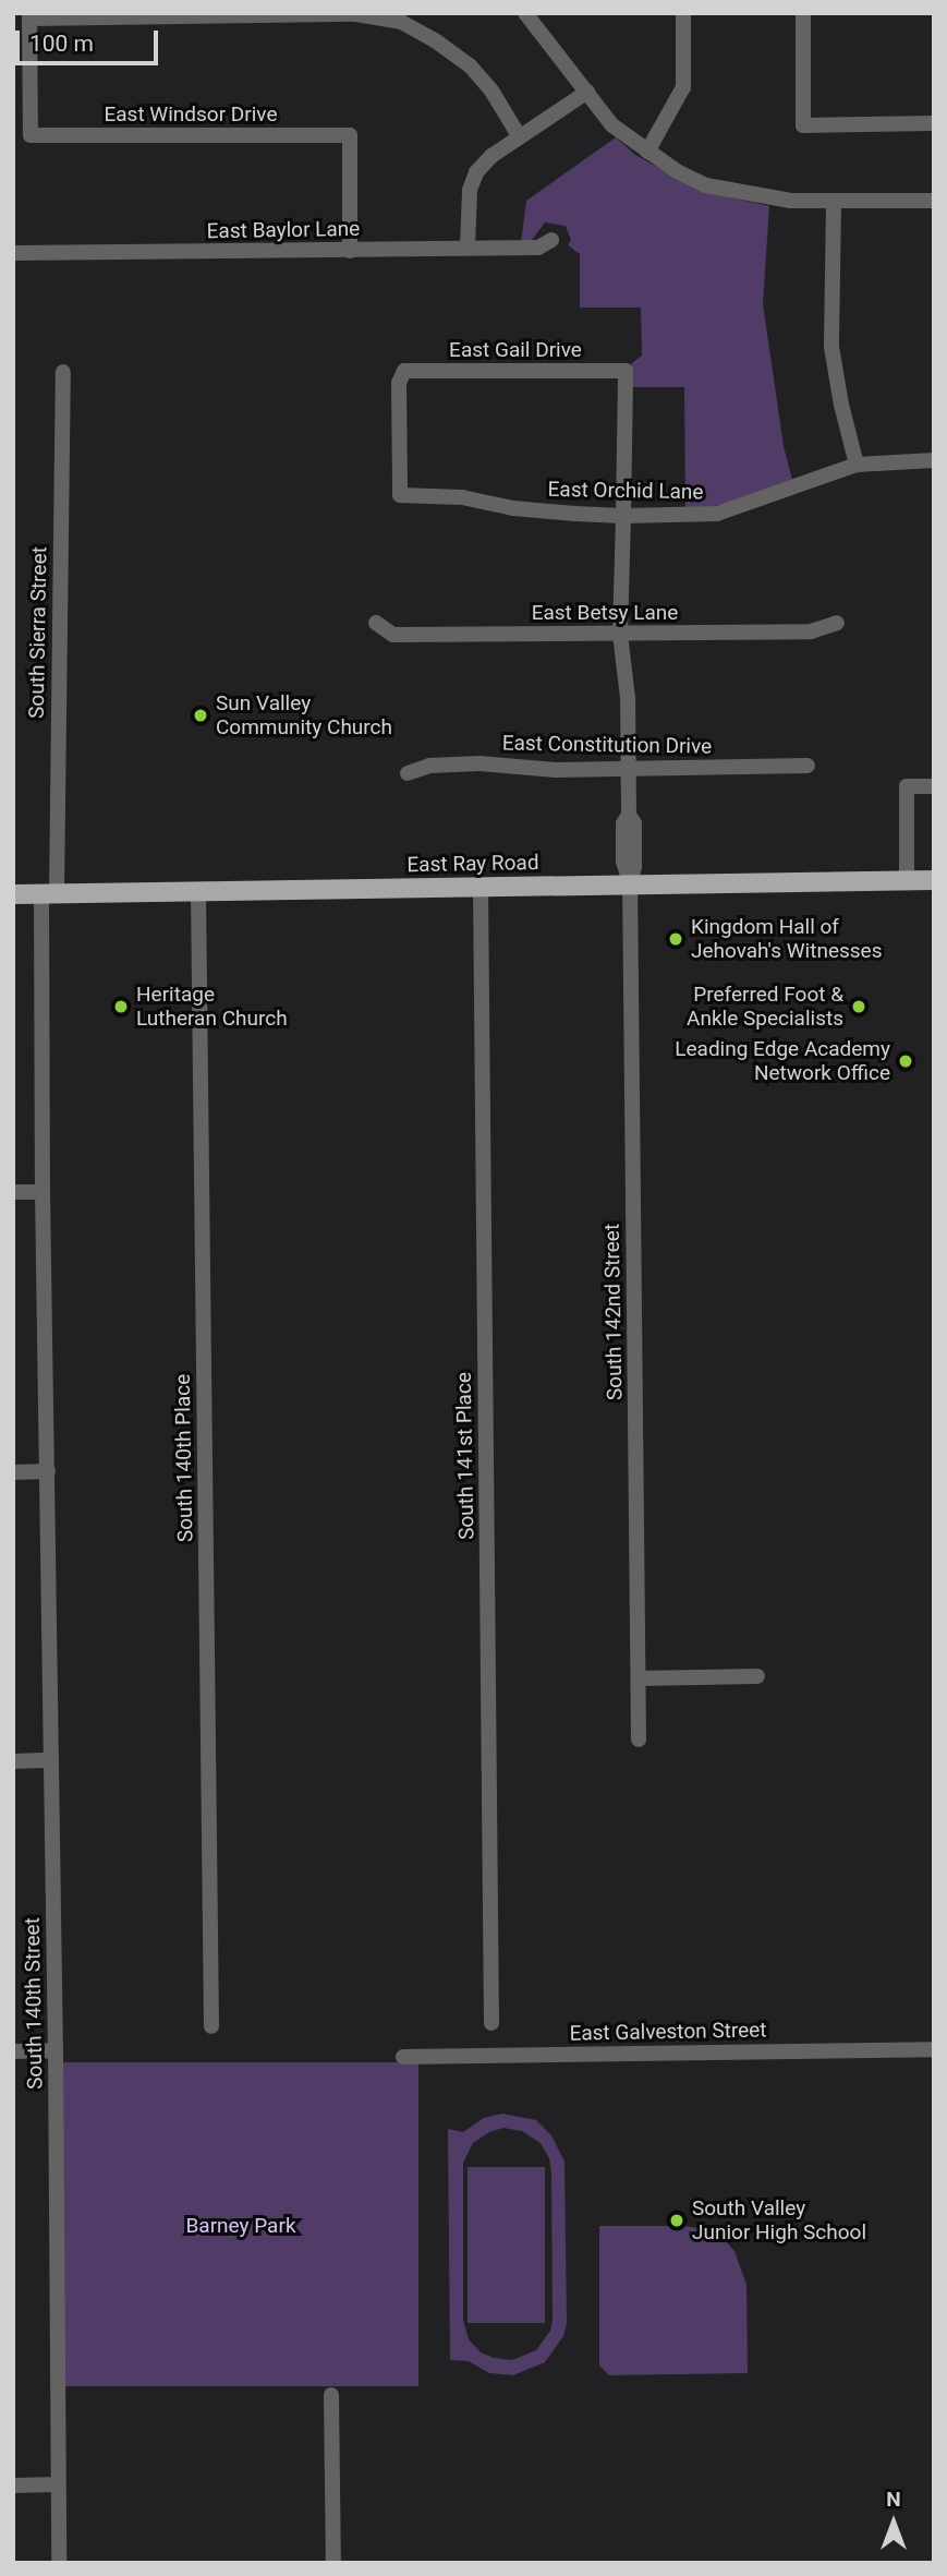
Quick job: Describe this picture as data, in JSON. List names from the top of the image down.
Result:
{
  "streets": {
    "main road": ["East Ray Road"],
    "street": [
      "East Windsor Drive",
      "East Baylor Lane",
      "East Gail Drive",
      "East Orchid Lane",
      "East Betsy Lane",
      "South Sierra Street",
      "East Constitution Drive",
      "South 142nd Street",
      "South 141st Place",
      "South 140th Place",
      "South 140th Street",
      "East Galveston Street"
    ]
  },
  "crossings": [
    ["East Windsor Drive", "East Baylor Lane"],
    ["East Gail Drive", "East Orchid Lane"],
    ["East Gail Drive", "South 142nd Street"],
    ["East Orchid Lane", "South 142nd Street"],
    ["East Betsy Lane", "South 142nd Street"],
    ["South Sierra Street", "East Ray Road"],
    ["South Sierra Street", "South 140th Street"],
    ["East Constitution Drive", "South 142nd Street"],
    ["East Ray Road", "South 142nd Street"],
    ["East Ray Road", "South 141st Place"],
    ["East Ray Road", "South 140th Place"],
    ["East Ray Road", "South 140th Street"]
  ],
  "parks": ["Barney Park"],
  "places": [
    "Sun Valley Community Church",
    "Kingdom Hall of Jehovah's Witnesses",
    "Heritage Lutheran Church",
    "Preferred Foot & Ankle Specialists",
    "Leading Edge Academy Network Office",
    "South Valley Junior High School"
  ],
  "scale_bar": "100 m",
  "north": "top"
}
